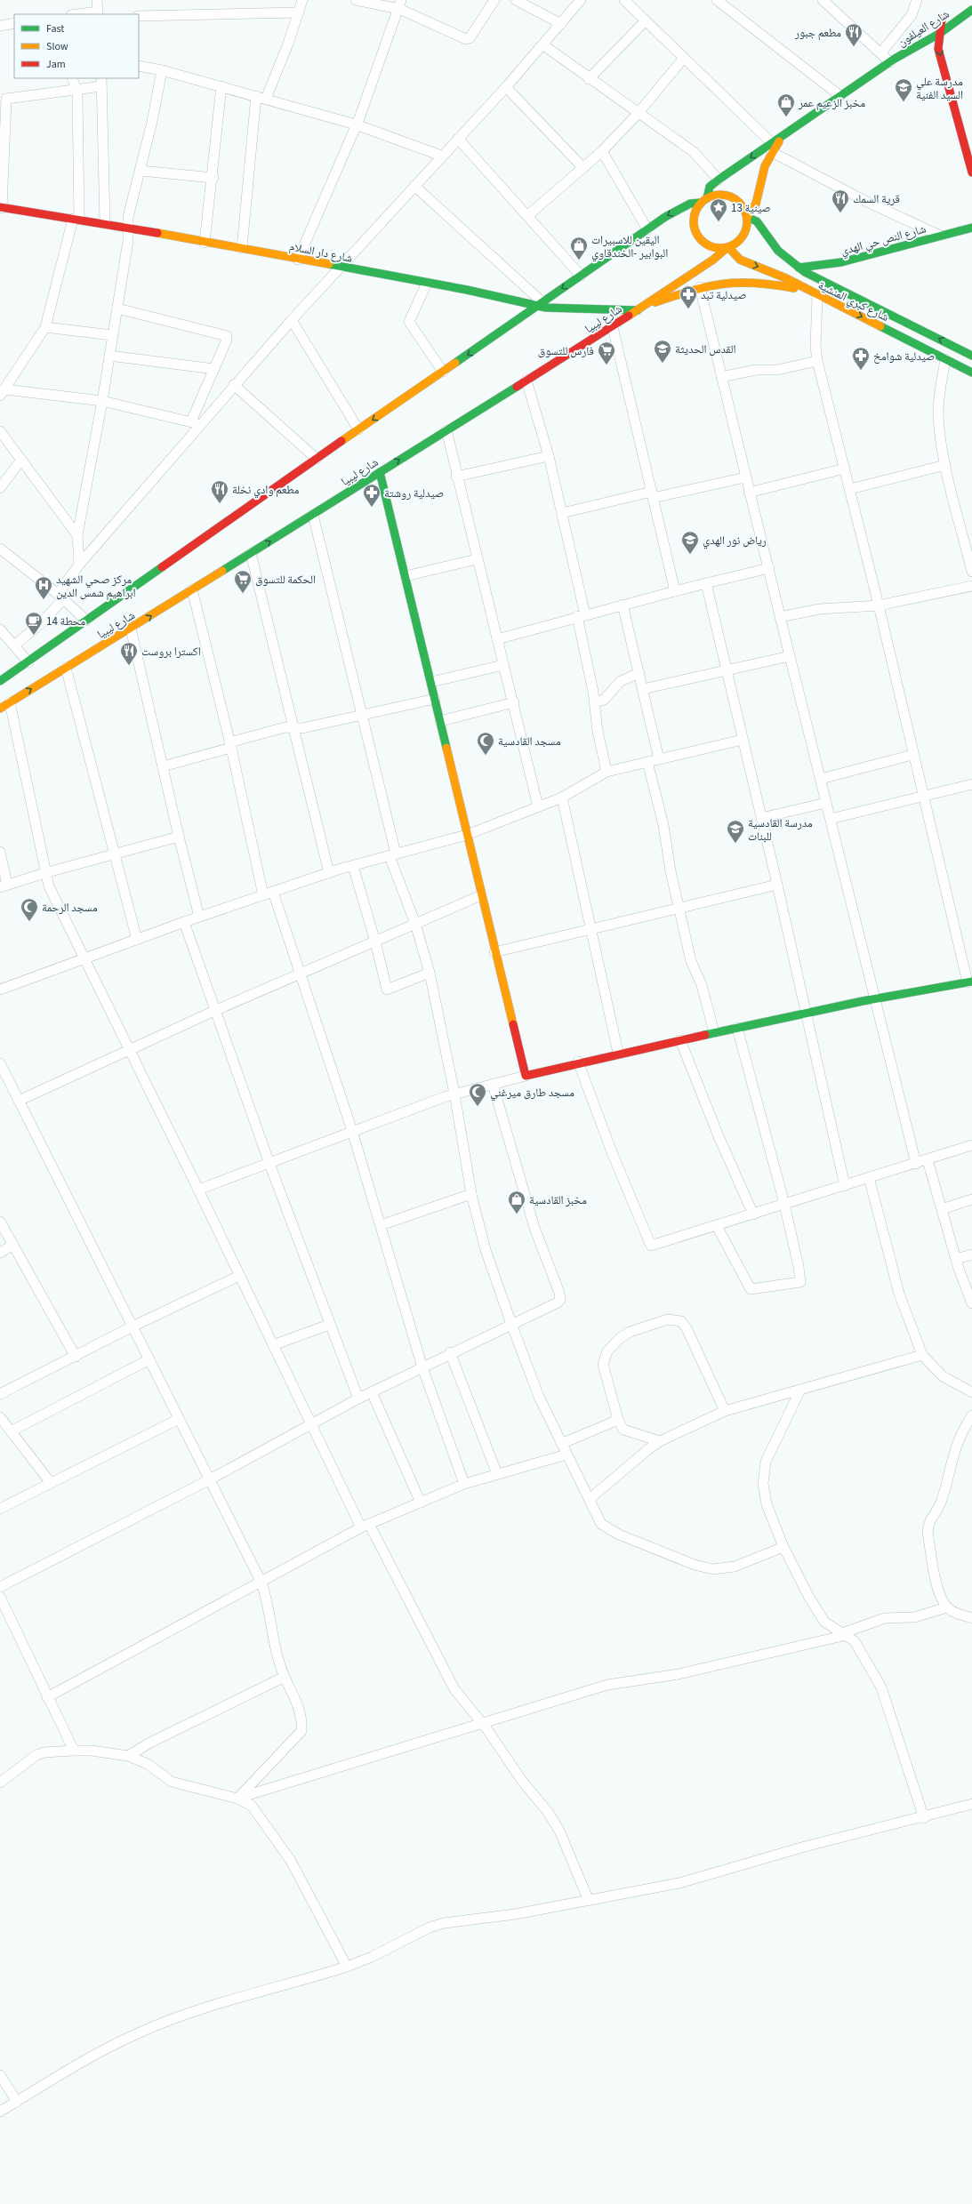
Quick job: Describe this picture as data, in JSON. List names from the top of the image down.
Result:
{
  "streets": {
    "main road": [
      "شارع العيلفون",
      "شارع النص حي الهدي",
      "شارع دار السلام",
      "شارع كبري المنشية",
      "شارع ليبيا"
    ]
  },
  "crossings": [
    ["شارع النص حي الهدي", "شارع كبري المنشية"],
    ["شارع دار السلام", "شارع ليبيا"],
    ["شارع كبري المنشية", "شارع ليبيا"]
  ],
  "places": {
    "restaurant": [
      "مطعم جبور",
      "قرية السمك",
      "مطعم وادي نخلة",
      "اكسترا بروست"
    ],
    "school or university": [
      "مدرسة علي السيد الفنية",
      "القدس الحديثة",
      "رياض نور الهدي",
      "مدرسة القادسية للبنات"
    ],
    "shop": ["مخبز الزعيم عمر", "اليقين للاسبيرات البوابير -الخندقاوي", "مخبز القادسية"],
    "place": ["صينية 13"],
    "pharmacy": ["صيدلية تبد", "صيدلية شوامخ", "صيدلية روشتة"],
    "supermarket": ["فارس للتسوق", "الحكمة للتسوق"],
    "hospital": ["مركز صحي الشهيد ابراهيم شمس الدين"],
    "cafe": ["محطة 14"],
    "mosque": ["مسجد القادسية", "مسجد الرحمة", "مسجد طارق ميرغني"]
  },
  "legend": ["Fast", "Slow", "Jam"]
}
